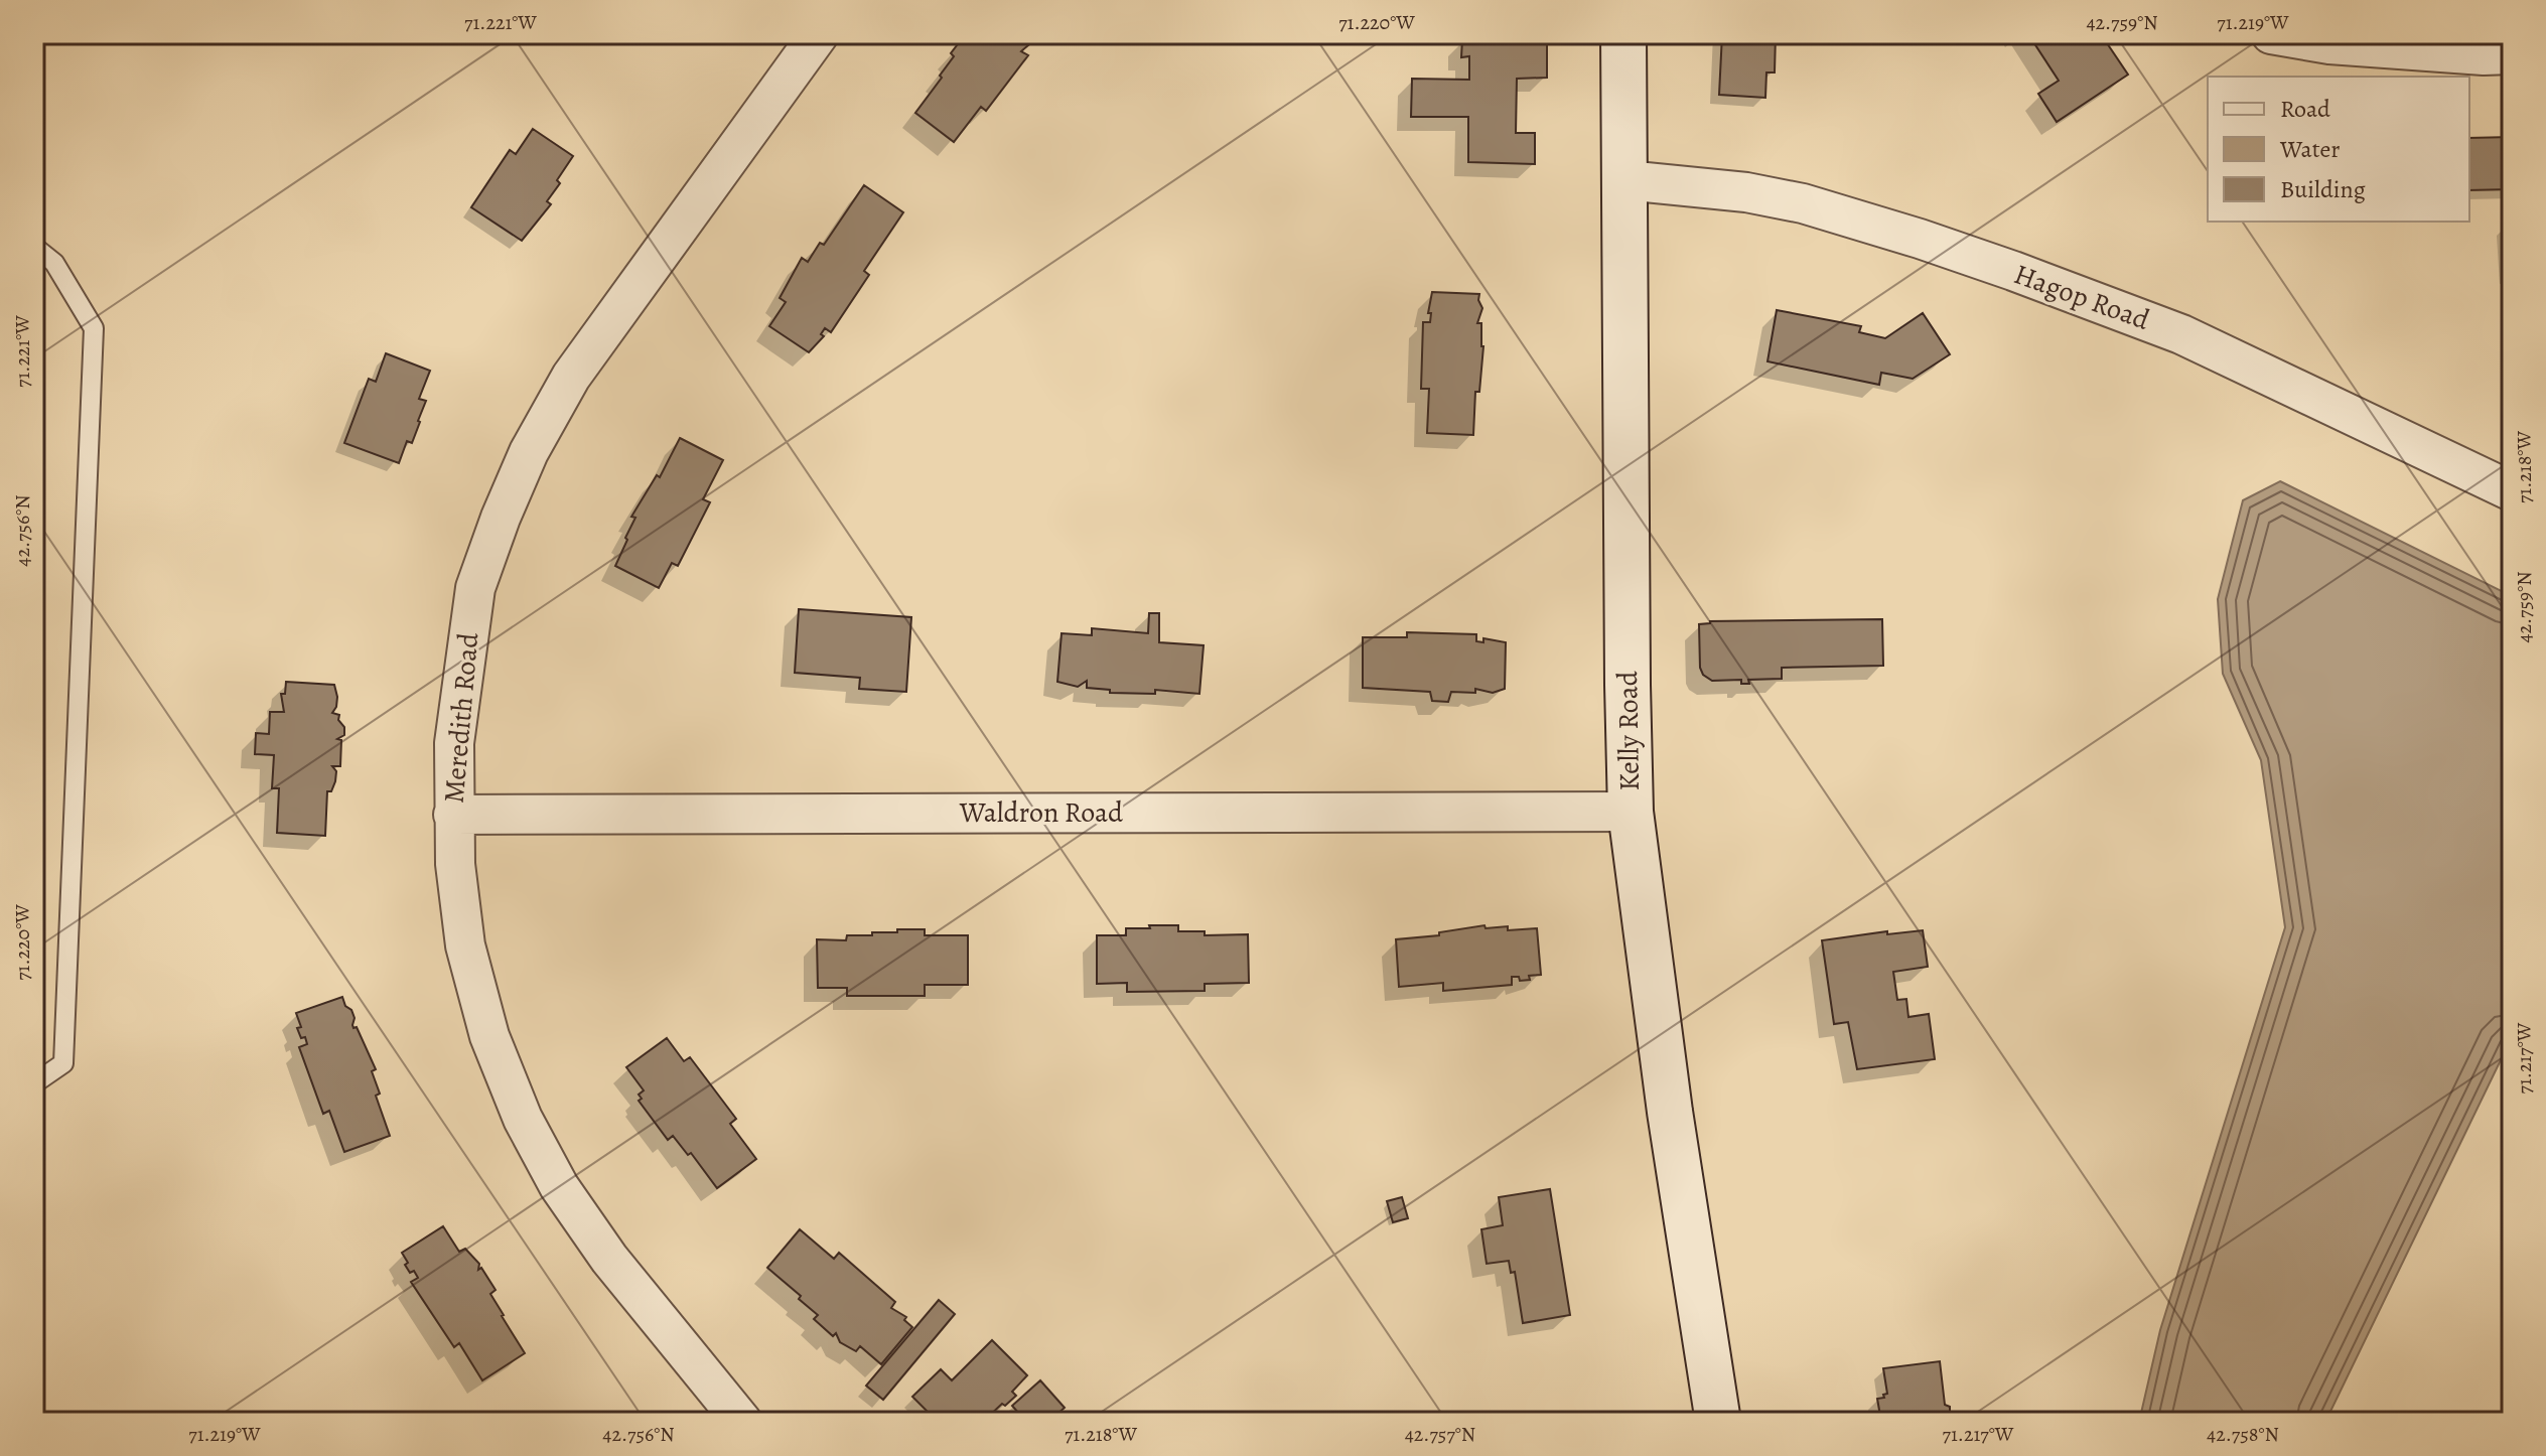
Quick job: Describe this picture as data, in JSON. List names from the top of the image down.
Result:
{
  "streets": {
    "street": [
      "Hagop Road",
      "Meredith Road",
      "Kelly Road",
      "Waldron Road"
    ]
  },
  "crossings": [
    ["Hagop Road", "Kelly Road"],
    ["Meredith Road", "Waldron Road"],
    ["Kelly Road", "Waldron Road"]
  ],
  "legend": ["Road", "Water", "Building"],
  "coordinates": [
    "71.221°W",
    "71.220°W",
    "42.759°N",
    "71.219°W",
    "71.218°W",
    "42.756°N",
    "71.217°W",
    "42.757°N",
    "42.758°N"
  ]
}
